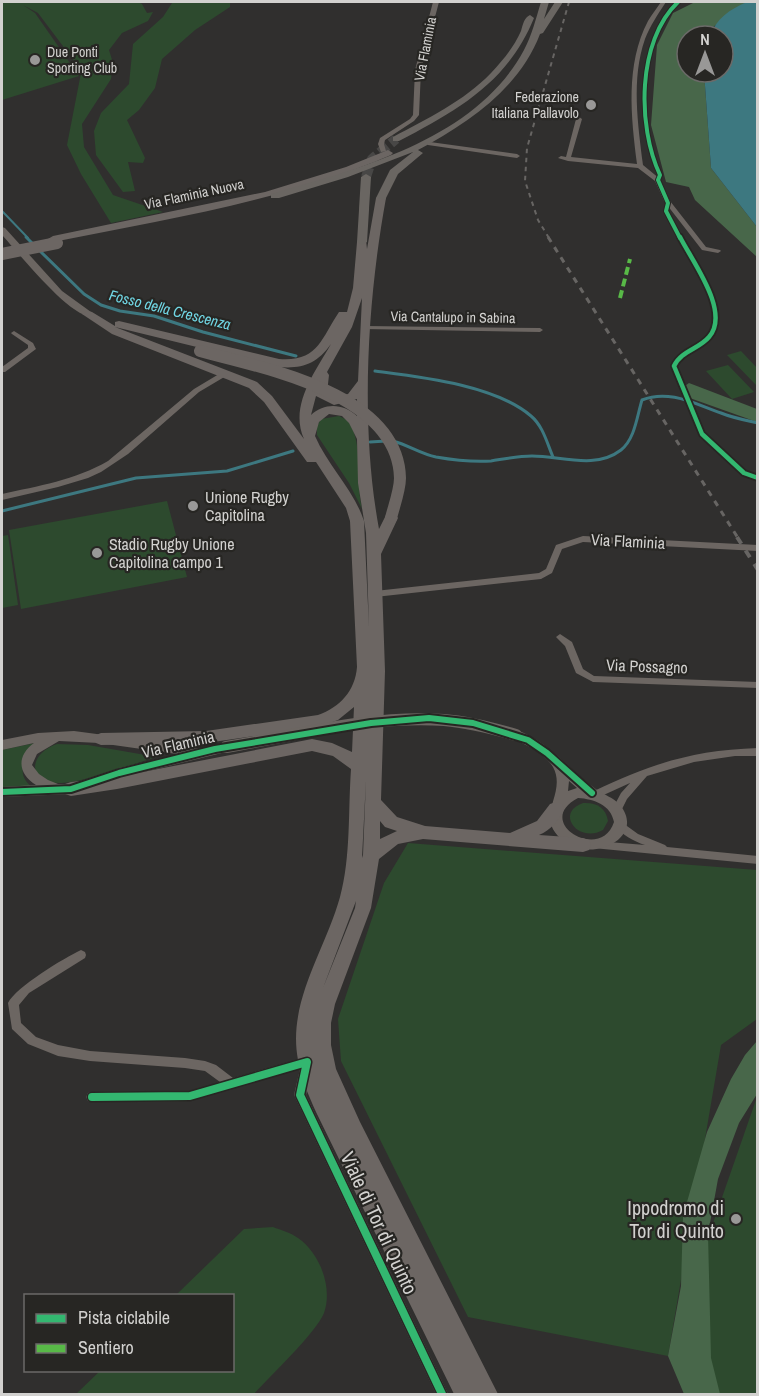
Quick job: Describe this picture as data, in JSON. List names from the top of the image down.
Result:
{
  "streets": {
    "main road": ["Via Flaminia Nuova", "Viale di Tor di Quinto"],
    "street": ["Via Flaminia", "Via Cantalupo in Sabina", "Via Possagno"]
  },
  "crossings": [
    ["Via Flaminia", "Via Flaminia Nuova"]
  ],
  "water": ["Fosso della Crescenza"],
  "places": [
    "Due Ponti Sporting Club",
    "Federazione Italiana Pallavolo",
    "Unione Rugby Capitolina",
    "Stadio Rugby Unione Capitolina campo 1",
    "Ippodromo di Tor di Quinto"
  ],
  "legend": ["Pista ciclabile", "Sentiero"],
  "north": "top"
}
